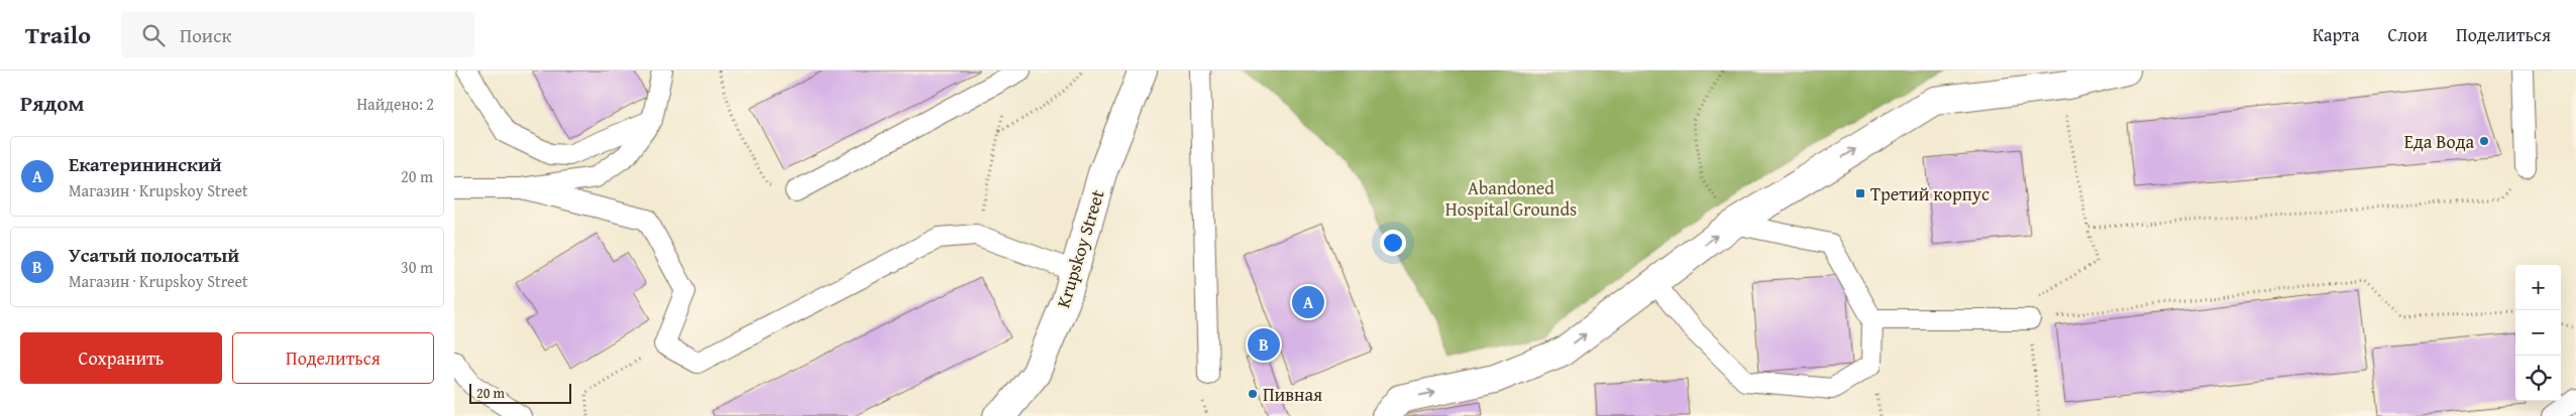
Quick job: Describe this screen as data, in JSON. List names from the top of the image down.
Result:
{
  "streets": {
    "street": ["Krupskoy Street"]
  },
  "parks": ["Abandoned Hospital Grounds"],
  "places": {
    "other": ["Еда Вода", "Пивная"],
    "transit": ["Третий корпус"]
  },
  "scale_bar": "20 m",
  "page": {
    "header": "Trailo",
    "search": "Поиск",
    "nav": ["Карта", "Слои", "Поделиться"],
    "heading": ["Рядом", "Найдено: 2"],
    "list": [
      {
        "mark": "A",
        "name": "Екатерининский",
        "note": "Магазин · Krupskoy Street",
        "value": "20 m"
      },
      {
        "mark": "B",
        "name": "Усатый полосатый",
        "note": "Магазин · Krupskoy Street",
        "value": "30 m"
      }
    ],
    "map_buttons": ["+", "−"],
    "pins": ["A", "B"],
    "buttons": ["Сохранить", "Поделиться"],
    "scale": "20 m"
  }
}
